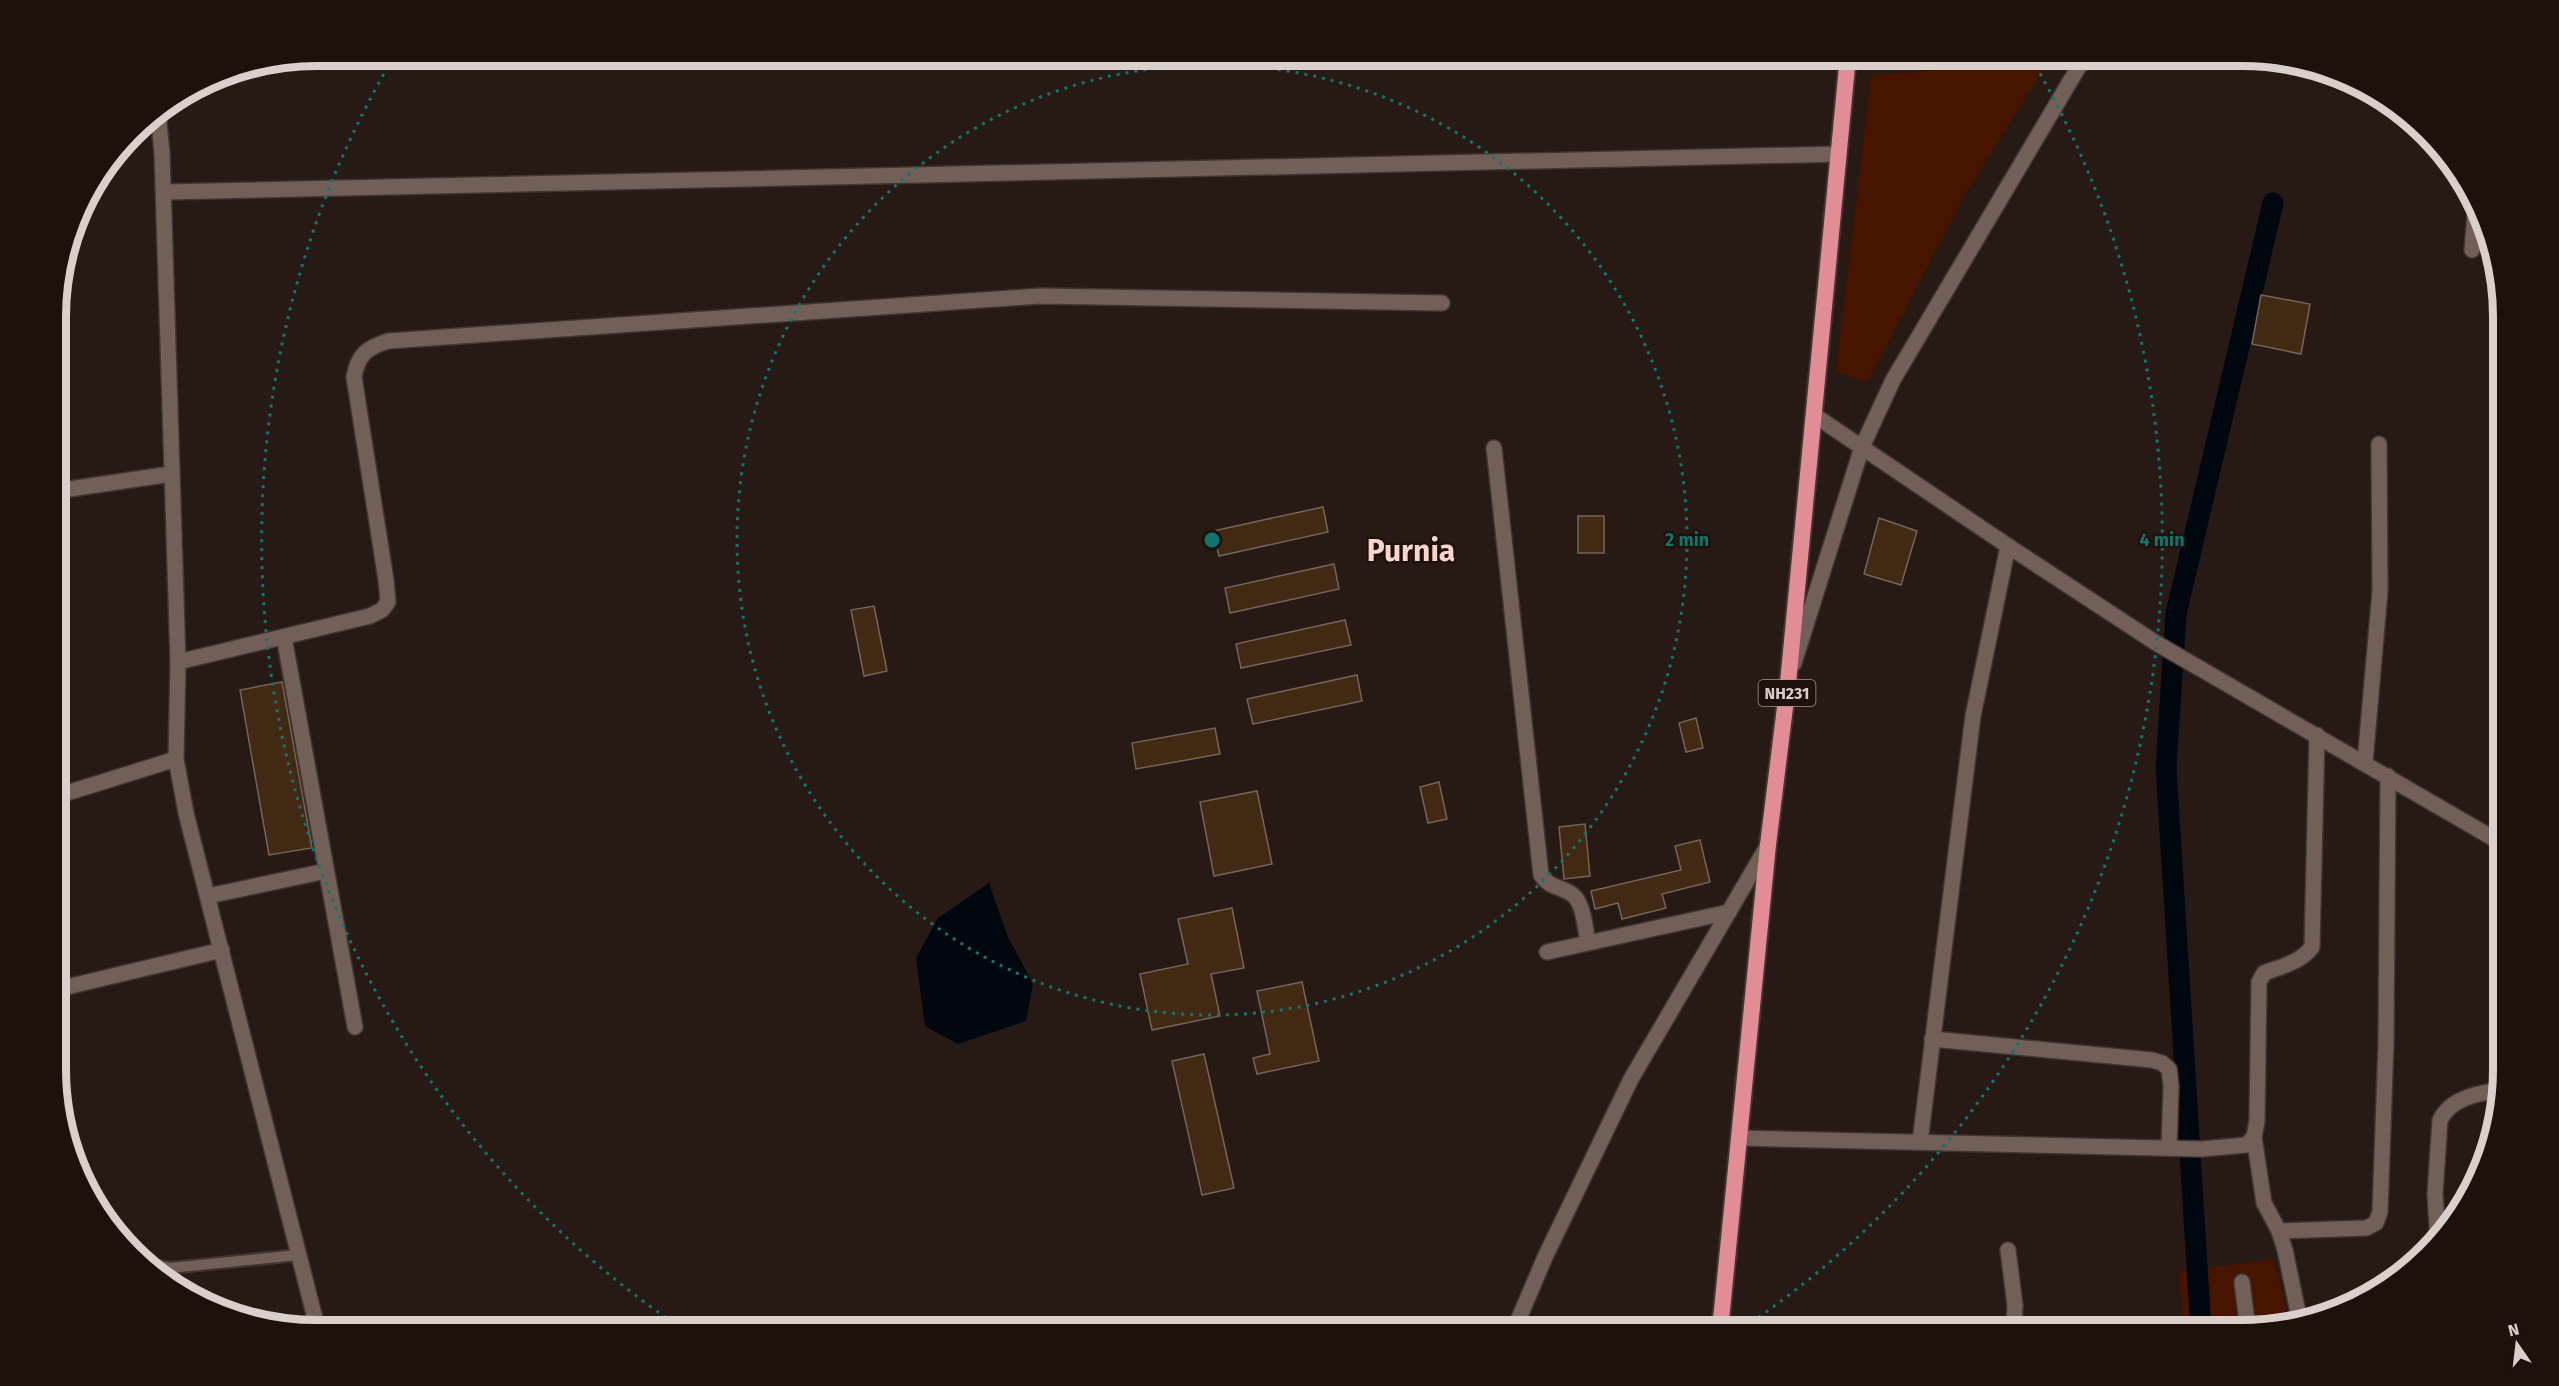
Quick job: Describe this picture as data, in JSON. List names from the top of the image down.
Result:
{
  "streets": {
    "highway": ["NH231"]
  },
  "districts": ["Purnia"],
  "north": "top",
  "rings": ["2 min", "4 min"]
}
